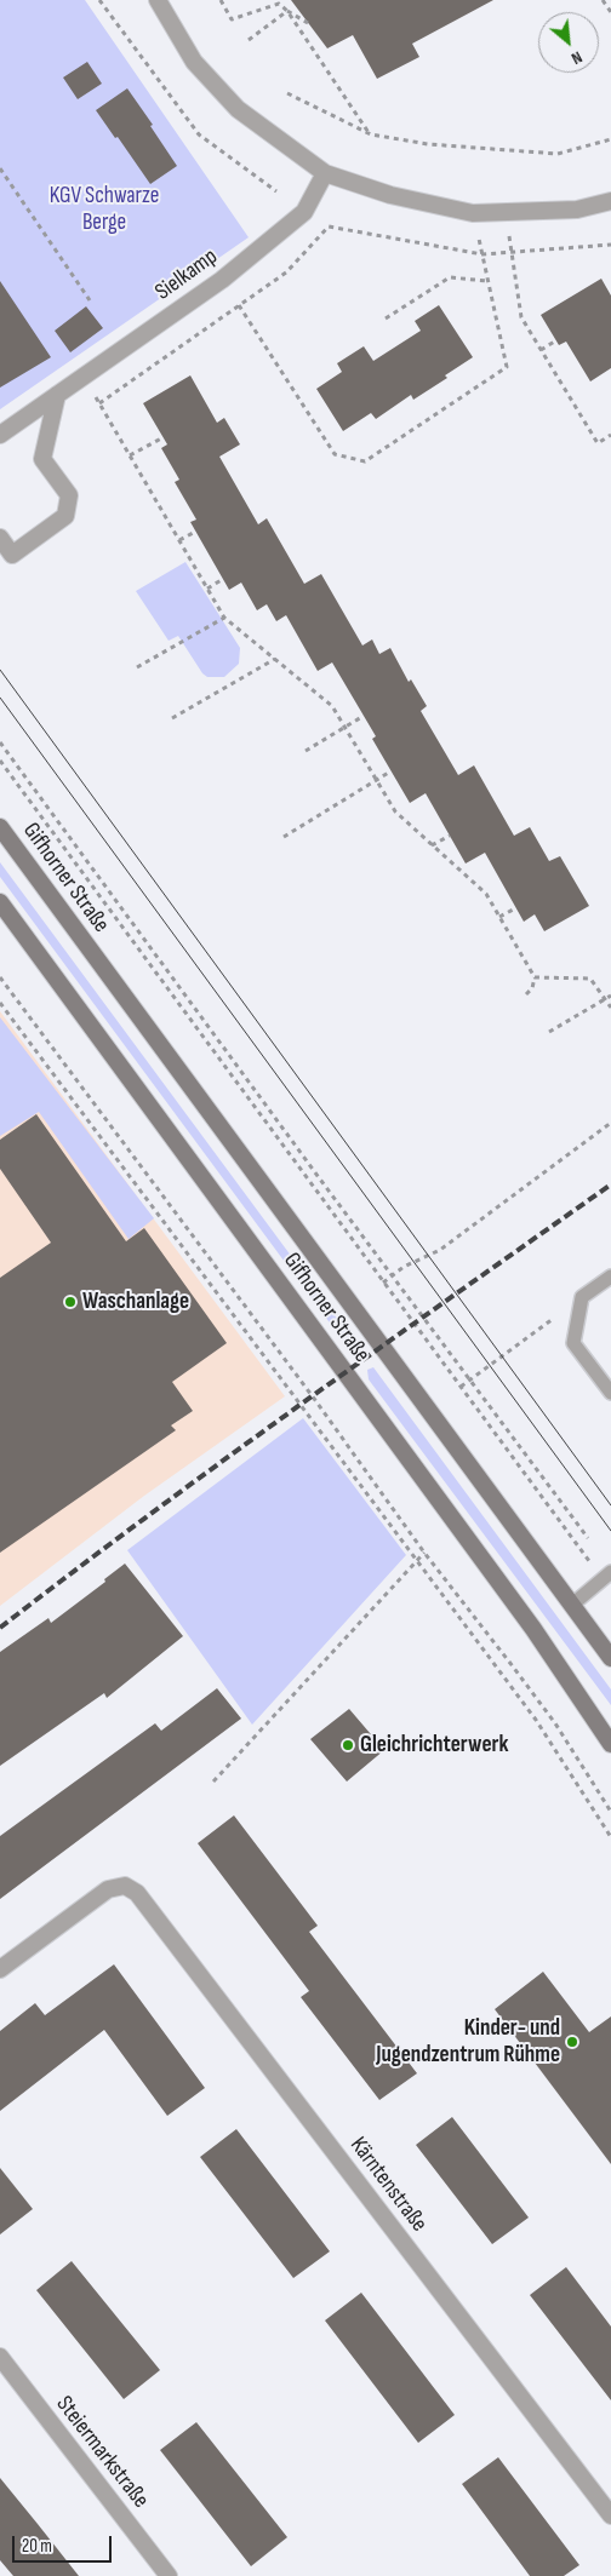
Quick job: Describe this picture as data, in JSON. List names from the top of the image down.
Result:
{
  "streets": {
    "main road": ["Gifhorner Straße"],
    "street": ["Sielkamp", "Kärntenstraße", "Steiermarkstraße"]
  },
  "parks": ["KGV Schwarze Berge"],
  "places": ["Waschanlage", "Gleichrichterwerk", "Kinder- und Jugendzentrum Rühme"],
  "scale_bar": "20 m",
  "north": "bottom right"
}
